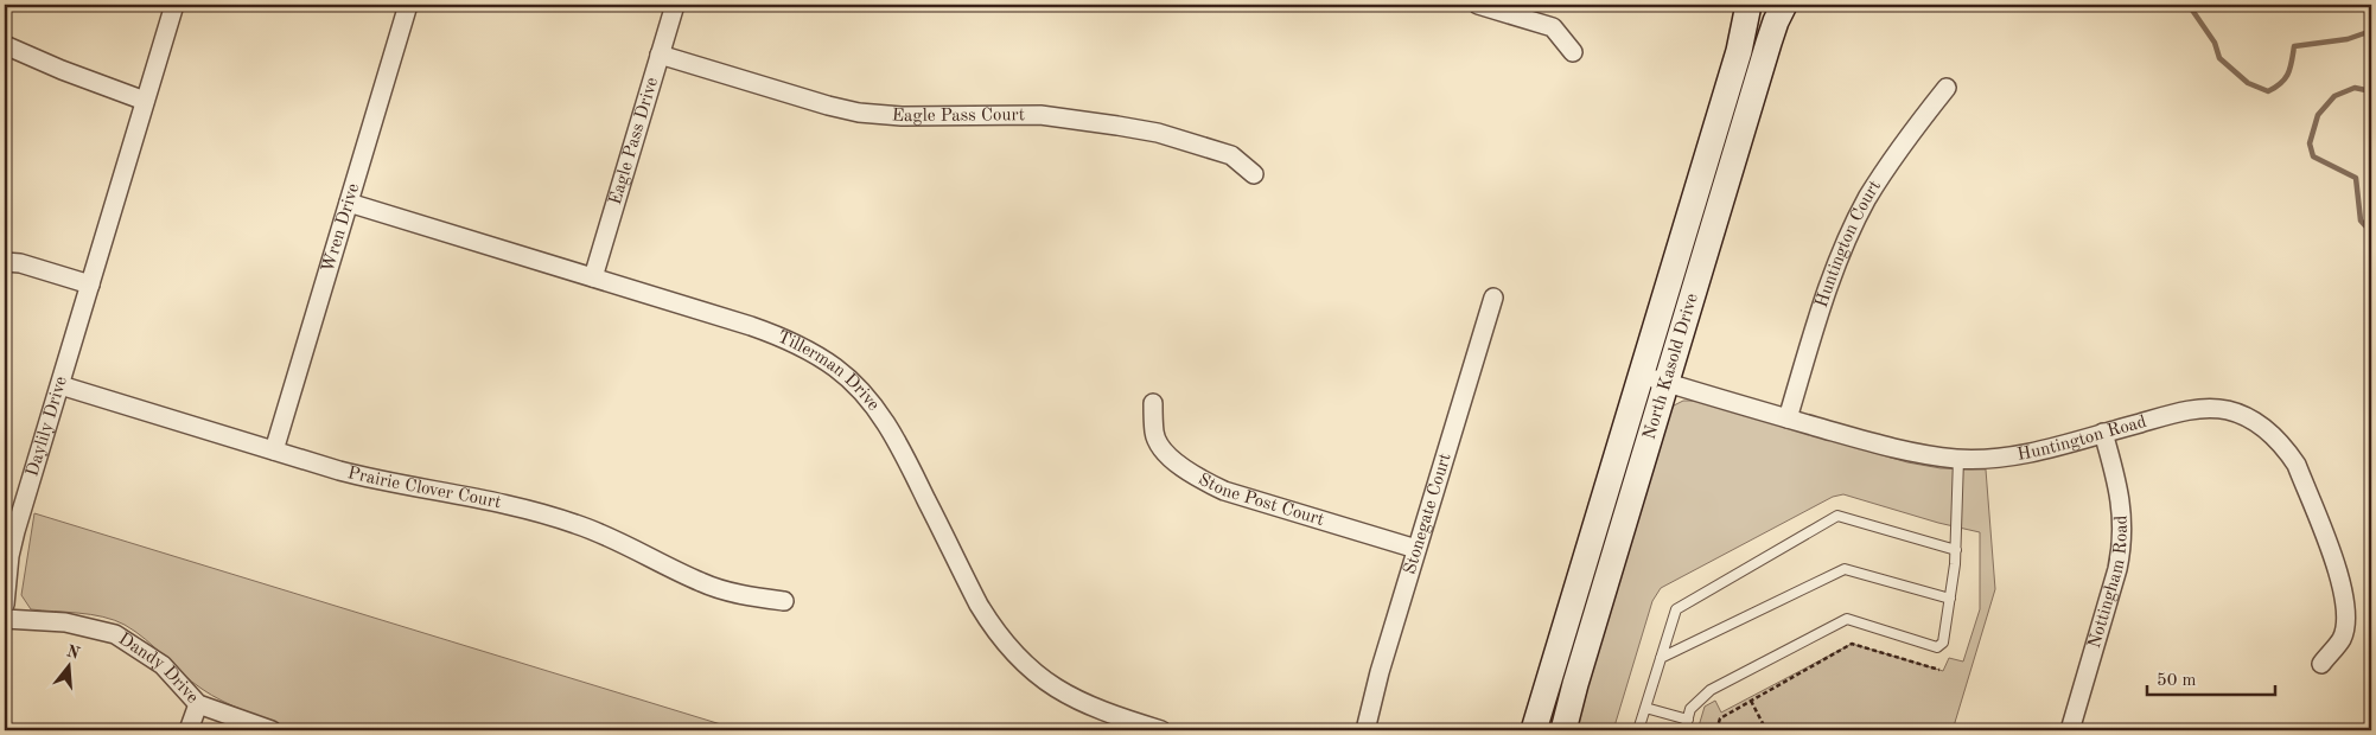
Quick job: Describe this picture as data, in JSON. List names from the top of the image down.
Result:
{
  "streets": {
    "main road": ["North Kasold Drive"],
    "street": [
      "Eagle Pass Court",
      "Eagle Pass Drive",
      "Wren Drive",
      "Huntington Court",
      "Tillerman Drive",
      "Daylily Drive",
      "Huntington Road",
      "Prairie Clover Court",
      "Stone Post Court",
      "Stonegate Court",
      "Nottingham Road",
      "Dandy Drive"
    ]
  },
  "crossings": [
    ["Eagle Pass Court", "Eagle Pass Drive"],
    ["Eagle Pass Drive", "Tillerman Drive"],
    ["Wren Drive", "Tillerman Drive"],
    ["Wren Drive", "Prairie Clover Court"],
    ["Huntington Court", "Huntington Road"],
    ["North Kasold Drive", "Huntington Road"],
    ["Daylily Drive", "Prairie Clover Court"],
    ["Huntington Road", "Nottingham Road"],
    ["Stone Post Court", "Stonegate Court"]
  ],
  "scale_bar": "50 m",
  "north": "top"
}
